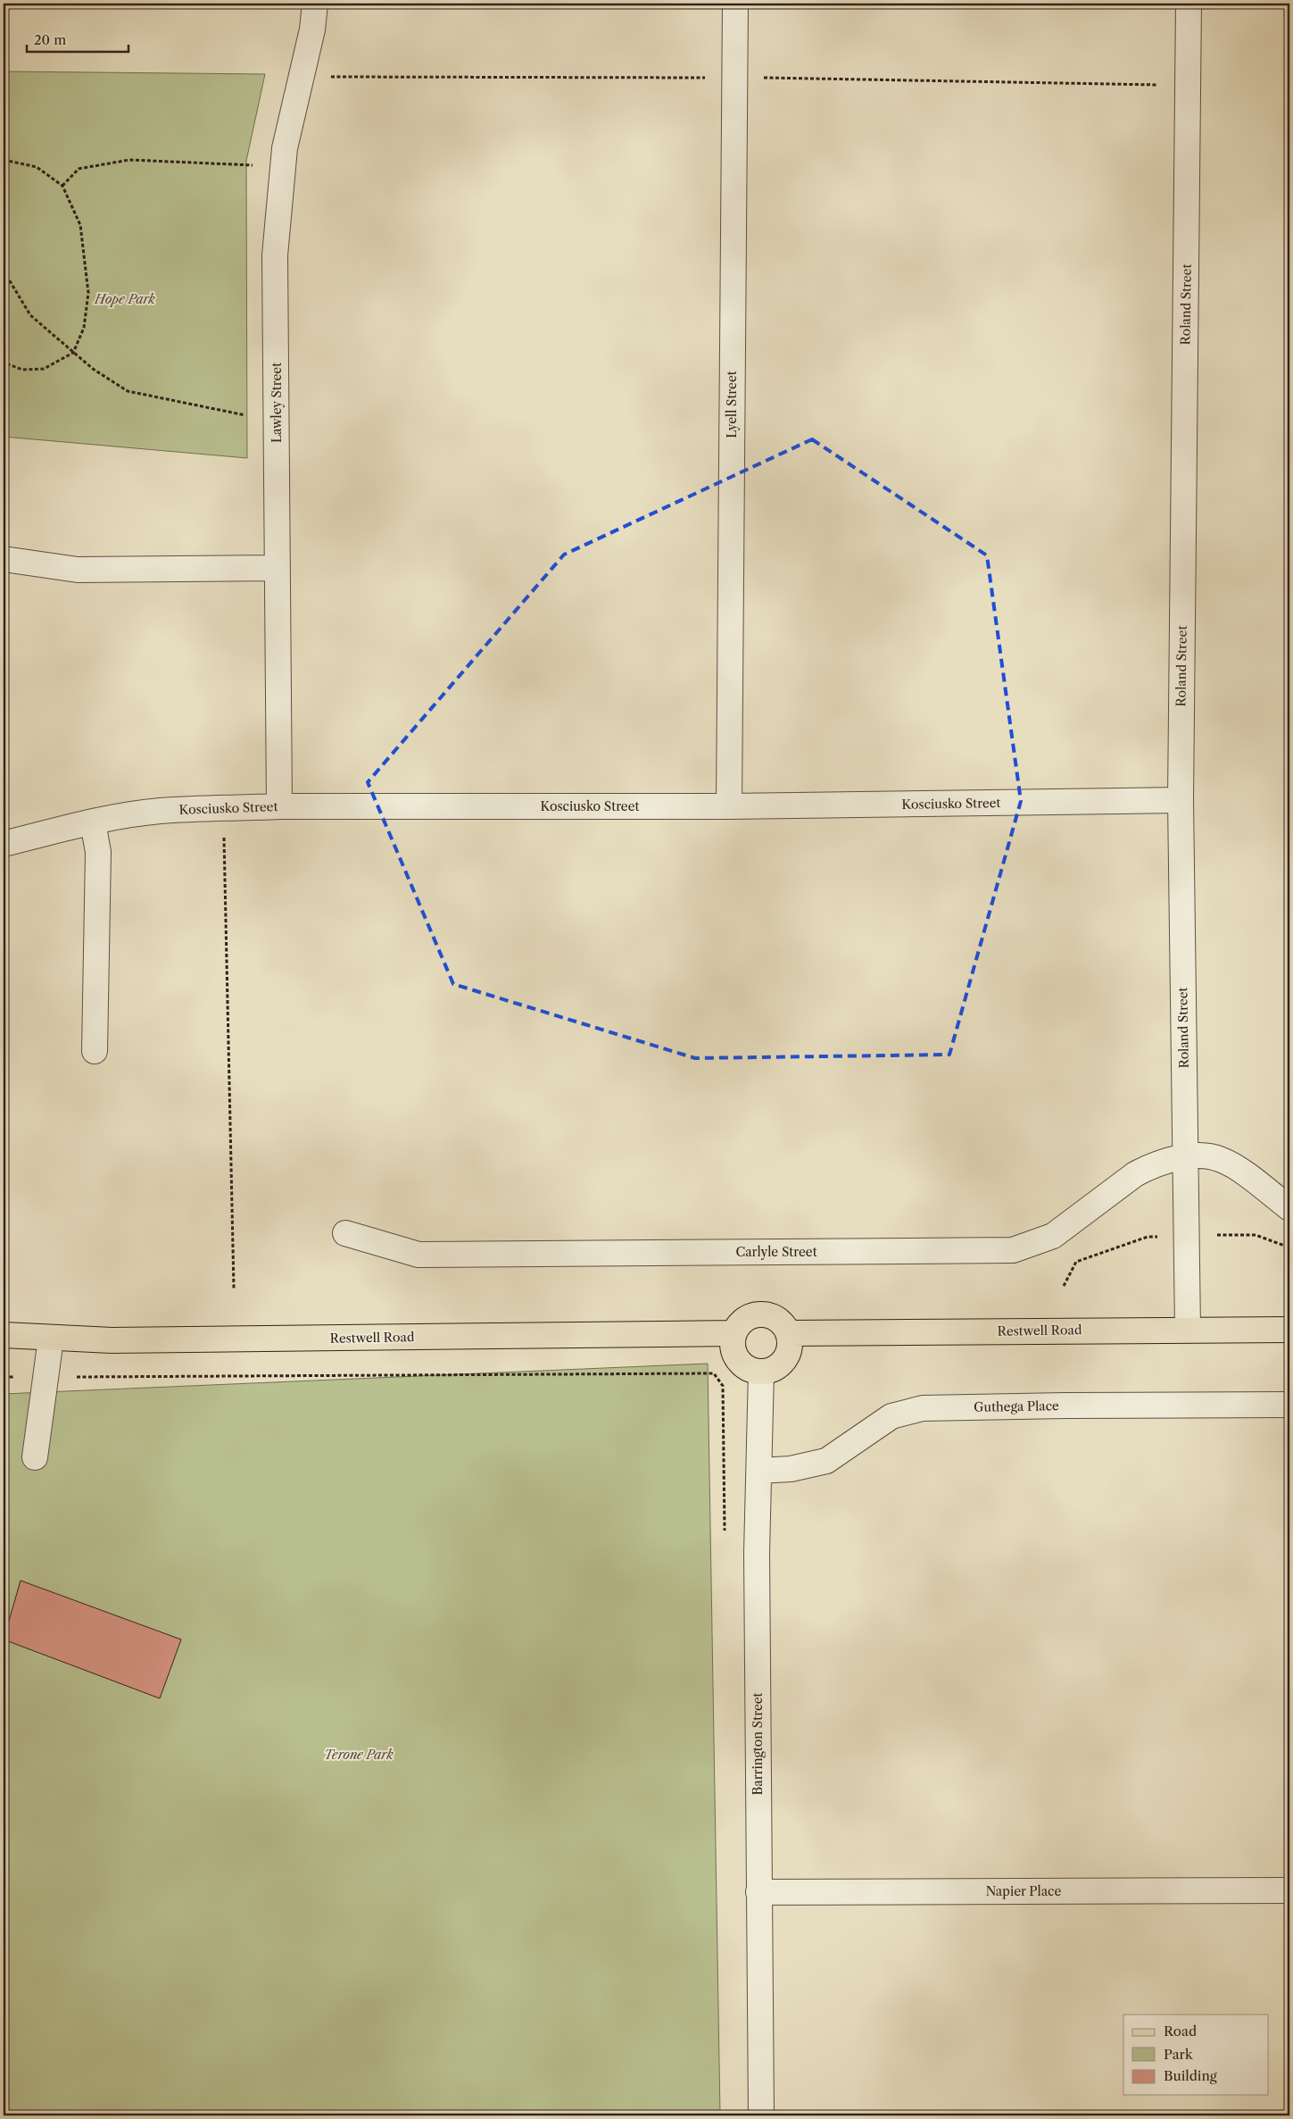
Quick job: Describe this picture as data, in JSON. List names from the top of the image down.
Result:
{
  "streets": {
    "main road": ["Restwell Road"],
    "street": [
      "Roland Street",
      "Lawley Street",
      "Lyell Street",
      "Kosciusko Street",
      "Carlyle Street",
      "Guthega Place",
      "Barrington Street",
      "Napier Place"
    ]
  },
  "crossings": [
    ["Roland Street", "Kosciusko Street"],
    ["Roland Street", "Carlyle Street"],
    ["Roland Street", "Restwell Road"],
    ["Lawley Street", "Kosciusko Street"],
    ["Lyell Street", "Kosciusko Street"],
    ["Restwell Road", "Barrington Street"],
    ["Guthega Place", "Barrington Street"],
    ["Barrington Street", "Napier Place"]
  ],
  "parks": ["Hope Park", "Terone Park"],
  "legend": ["Road", "Park", "Building"],
  "scale_bar": "20 m"
}
